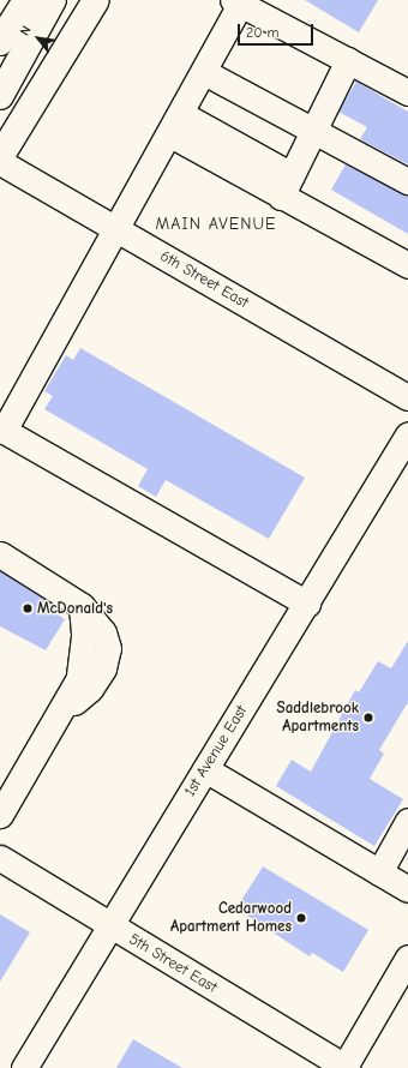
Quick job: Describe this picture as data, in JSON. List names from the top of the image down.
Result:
{
  "streets": {
    "street": ["6th Street East", "1st Avenue East", "5th Street East"]
  },
  "crossings": [
    ["1st Avenue East", "5th Street East"]
  ],
  "districts": ["MAIN AVENUE"],
  "places": ["McDonald's", "Saddlebrook Apartments", "Cedarwood Apartment Homes"],
  "scale_bar": "20 m",
  "north": "top left"
}
